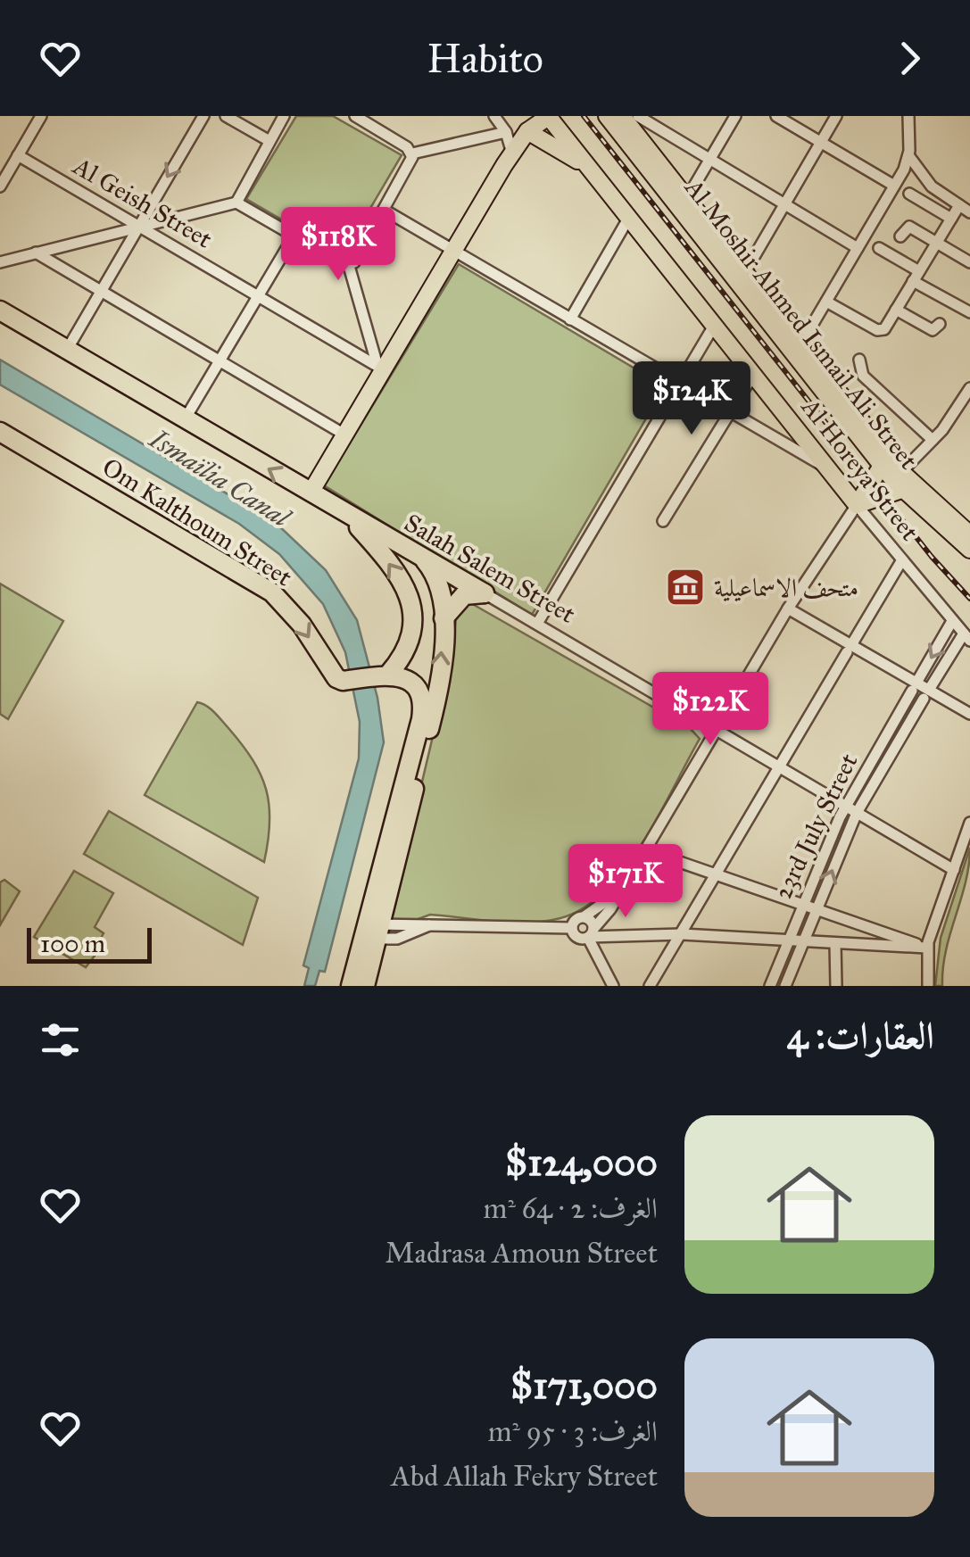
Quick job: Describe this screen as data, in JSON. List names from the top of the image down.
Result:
{
  "streets": {
    "highway": ["Om Kalthoum Street", "Salah Salem Street"],
    "main road": ["Al Moshir Ahmed Ismail Ali Street", "Al Horeya Street"],
    "street": ["Al Geish Street", "23rd July Street"]
  },
  "crossings": [
    ["Al Horeya Street", "23rd July Street"],
    ["Salah Salem Street", "23rd July Street"]
  ],
  "one_way": ["Om Kalthoum Street"],
  "water": ["Ismaïlia Canal"],
  "places": {
    "museum": ["متحف الاسماعيلية"]
  },
  "scale_bar": "100 m",
  "page": {
    "header": "Habito",
    "price": [
      "$118K",
      "$124K",
      "$122K",
      "$171K"
    ],
    "scale": "100 m",
    "heading": "العقارات: 4",
    "list": [
      {
        "name": "$124,000",
        "note": "الغرف: 2 · 64 m² · Madrasa Amoun Street"
      },
      {
        "name": "$171,000",
        "note": "الغرف: 3 · 95 m² · Abd Allah Fekry Street"
      }
    ]
  }
}
